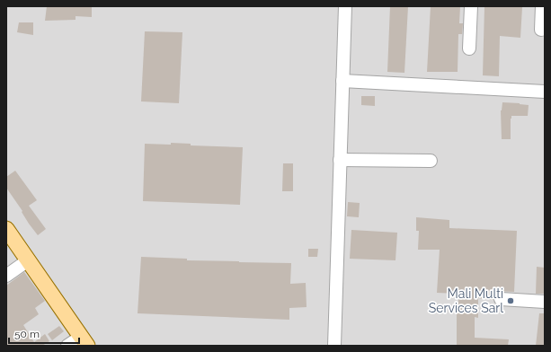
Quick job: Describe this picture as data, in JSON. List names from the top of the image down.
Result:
{
  "places": ["Mali Multi Services Sarl"],
  "scale_bar": "50 m"
}
